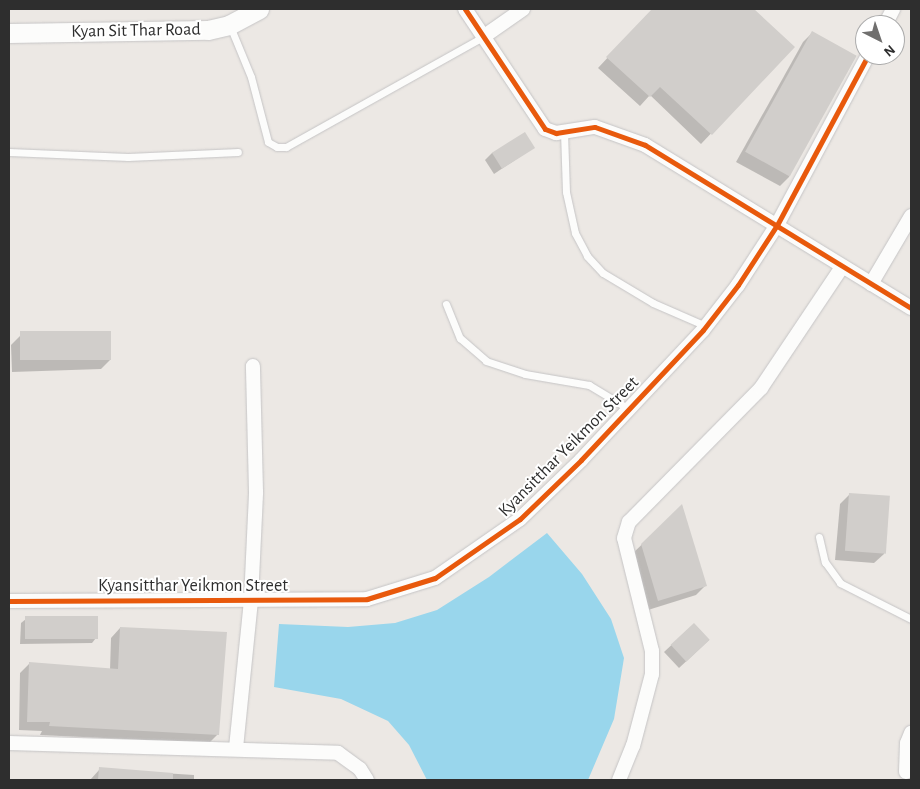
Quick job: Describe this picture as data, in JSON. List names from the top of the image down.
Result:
{
  "streets": {
    "main road": ["Kyan Sit Thar Road"],
    "street": ["Kyansitthar Yeikmon Street"]
  },
  "north": "bottom right"
}
